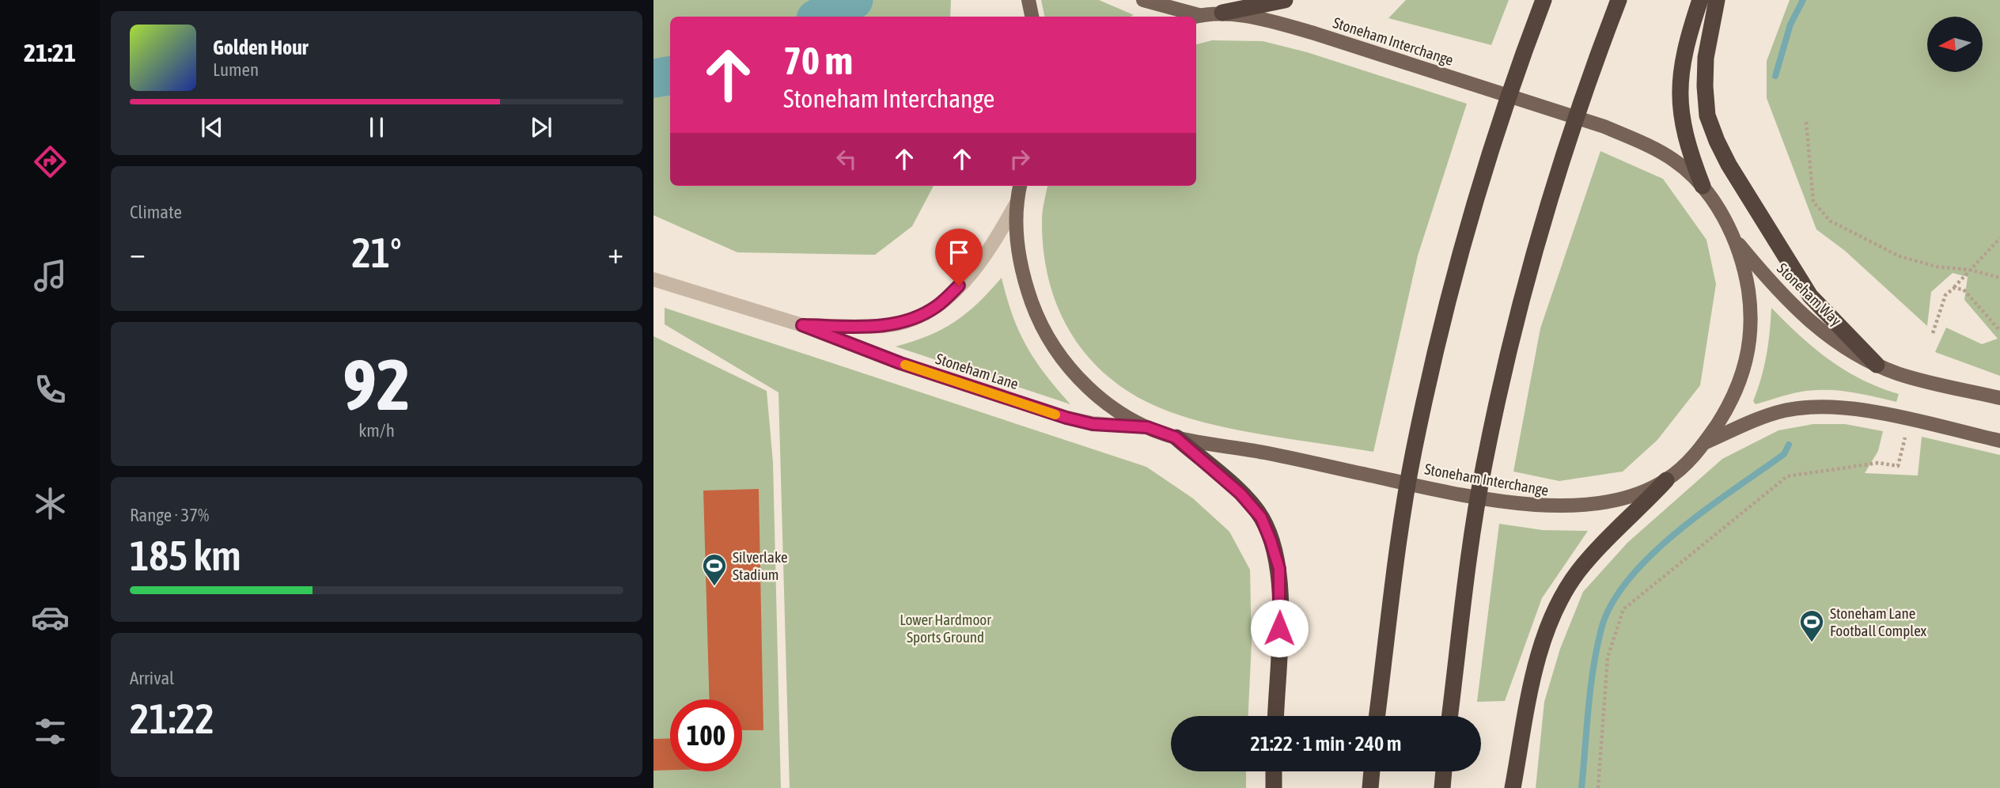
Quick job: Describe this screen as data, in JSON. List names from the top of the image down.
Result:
{
  "streets": {
    "main road": ["Stoneham Interchange", "Stoneham Way"],
    "street": ["Stoneham Lane"]
  },
  "crossings": [
    ["Stoneham Interchange", "Stoneham Way"],
    ["Stoneham Interchange", "Stoneham Lane"]
  ],
  "parks": ["Lower Hardmoor Sports Ground"],
  "places": {
    "sports": ["Silverlake Stadium", "Stoneham Lane Football Complex"]
  },
  "north": "left",
  "page": {
    "tabs": "21:21",
    "turn": ["70 m", "Stoneham Interchange"],
    "song": ["Golden Hour", "Lumen"],
    "tile": [
      "Climate",
      ["92", "km/h"],
      ["Range · 37%", "185 km"],
      ["Arrival", "21:22"]
    ],
    "heat": ["−", "21°", "+"],
    "limit": "100",
    "trip": "21:22 · 1 min · 240 m"
  }
}
